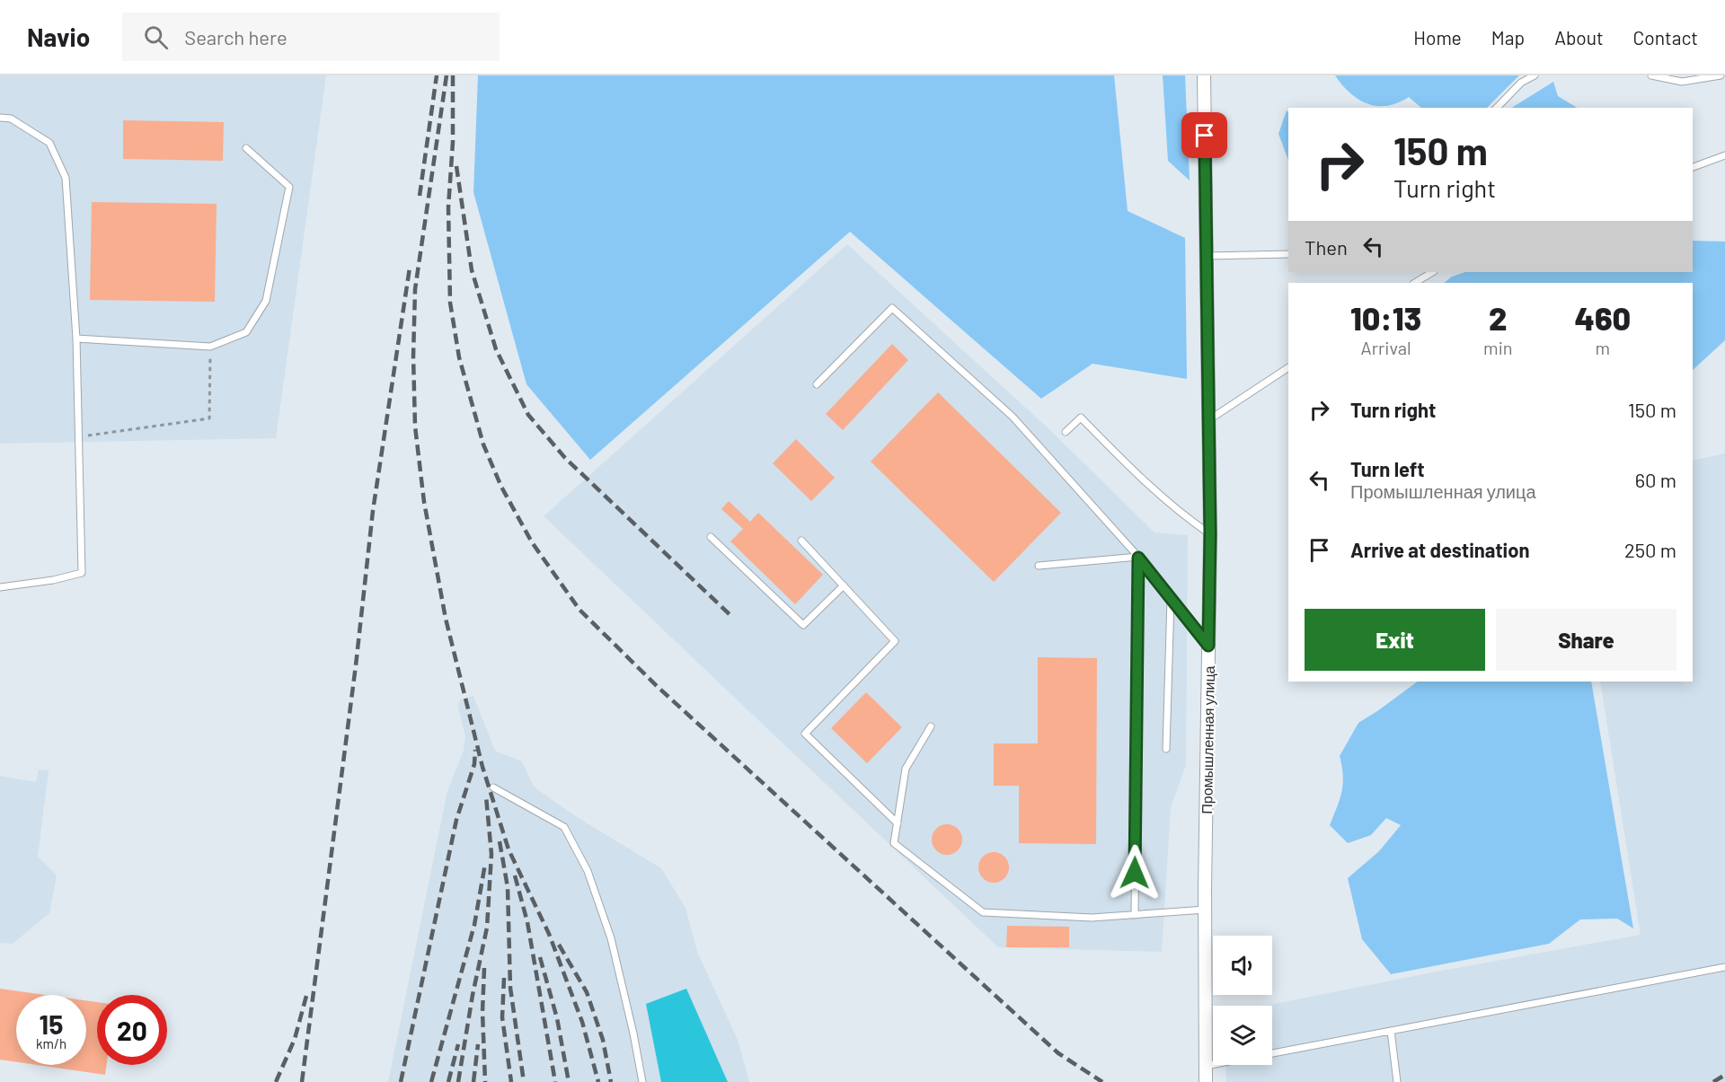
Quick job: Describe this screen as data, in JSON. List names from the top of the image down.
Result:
{
  "streets": {
    "street": ["Промышленная улица"]
  },
  "page": {
    "header": "Navio",
    "search": "Search here",
    "nav": [
      "Home",
      "Map",
      "About",
      "Contact"
    ],
    "turn": ["150 m", "Turn right"],
    "then": "Then",
    "eta": [
      "10:13",
      "Arrival",
      "2",
      "min",
      "460",
      "m"
    ],
    "list": [
      {
        "name": "Turn right",
        "value": "150 m"
      },
      {
        "name": "Turn left",
        "note": "Промышленная улица",
        "value": "60 m"
      },
      {
        "name": "Arrive at destination",
        "value": "250 m"
      }
    ],
    "buttons": ["Exit", "Share"],
    "speed": "15 km/h",
    "limit": "20"
  }
}
